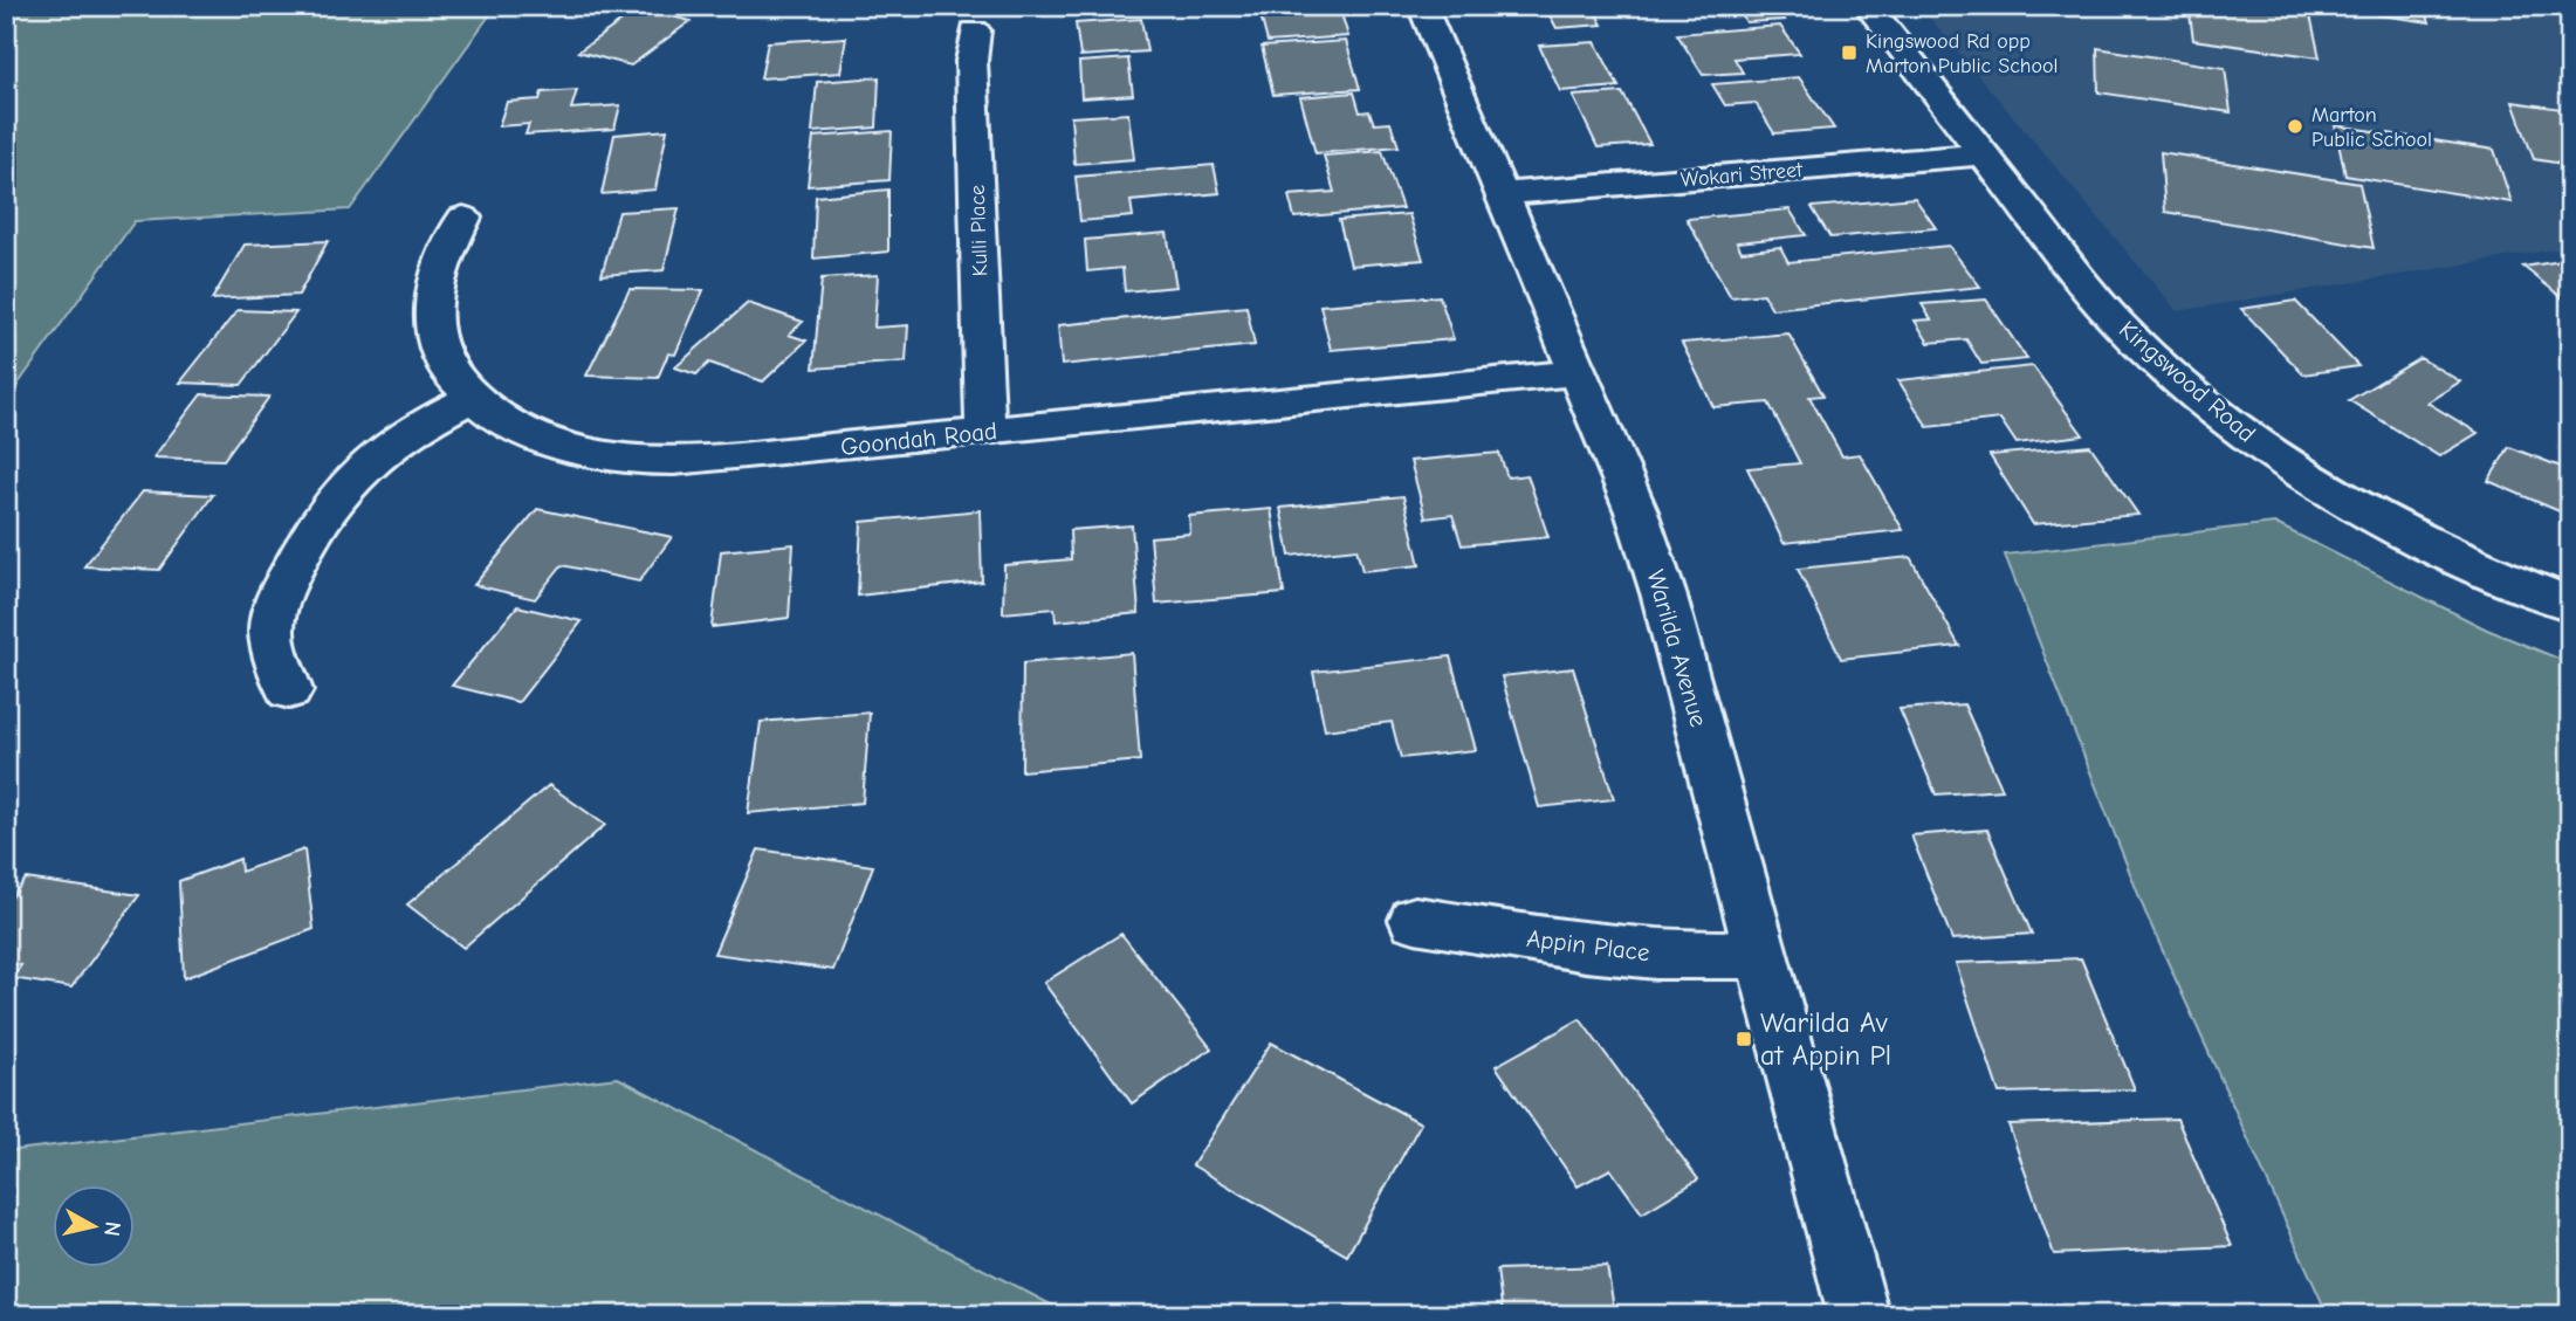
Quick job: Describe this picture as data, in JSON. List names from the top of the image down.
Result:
{
  "streets": {
    "street": [
      "Wokari Street",
      "Kulli Place",
      "Kingswood Road",
      "Goondah Road",
      "Warilda Avenue",
      "Appin Place"
    ]
  },
  "crossings": [
    ["Wokari Street", "Kingswood Road"],
    ["Wokari Street", "Warilda Avenue"],
    ["Kulli Place", "Goondah Road"],
    ["Goondah Road", "Warilda Avenue"],
    ["Warilda Avenue", "Appin Place"]
  ],
  "places": {
    "transit": ["Kingswood Rd opp Marton Public School", "Warilda Av at Appin Pl"],
    "other": ["Marton Public School"]
  },
  "north": "right"
}
